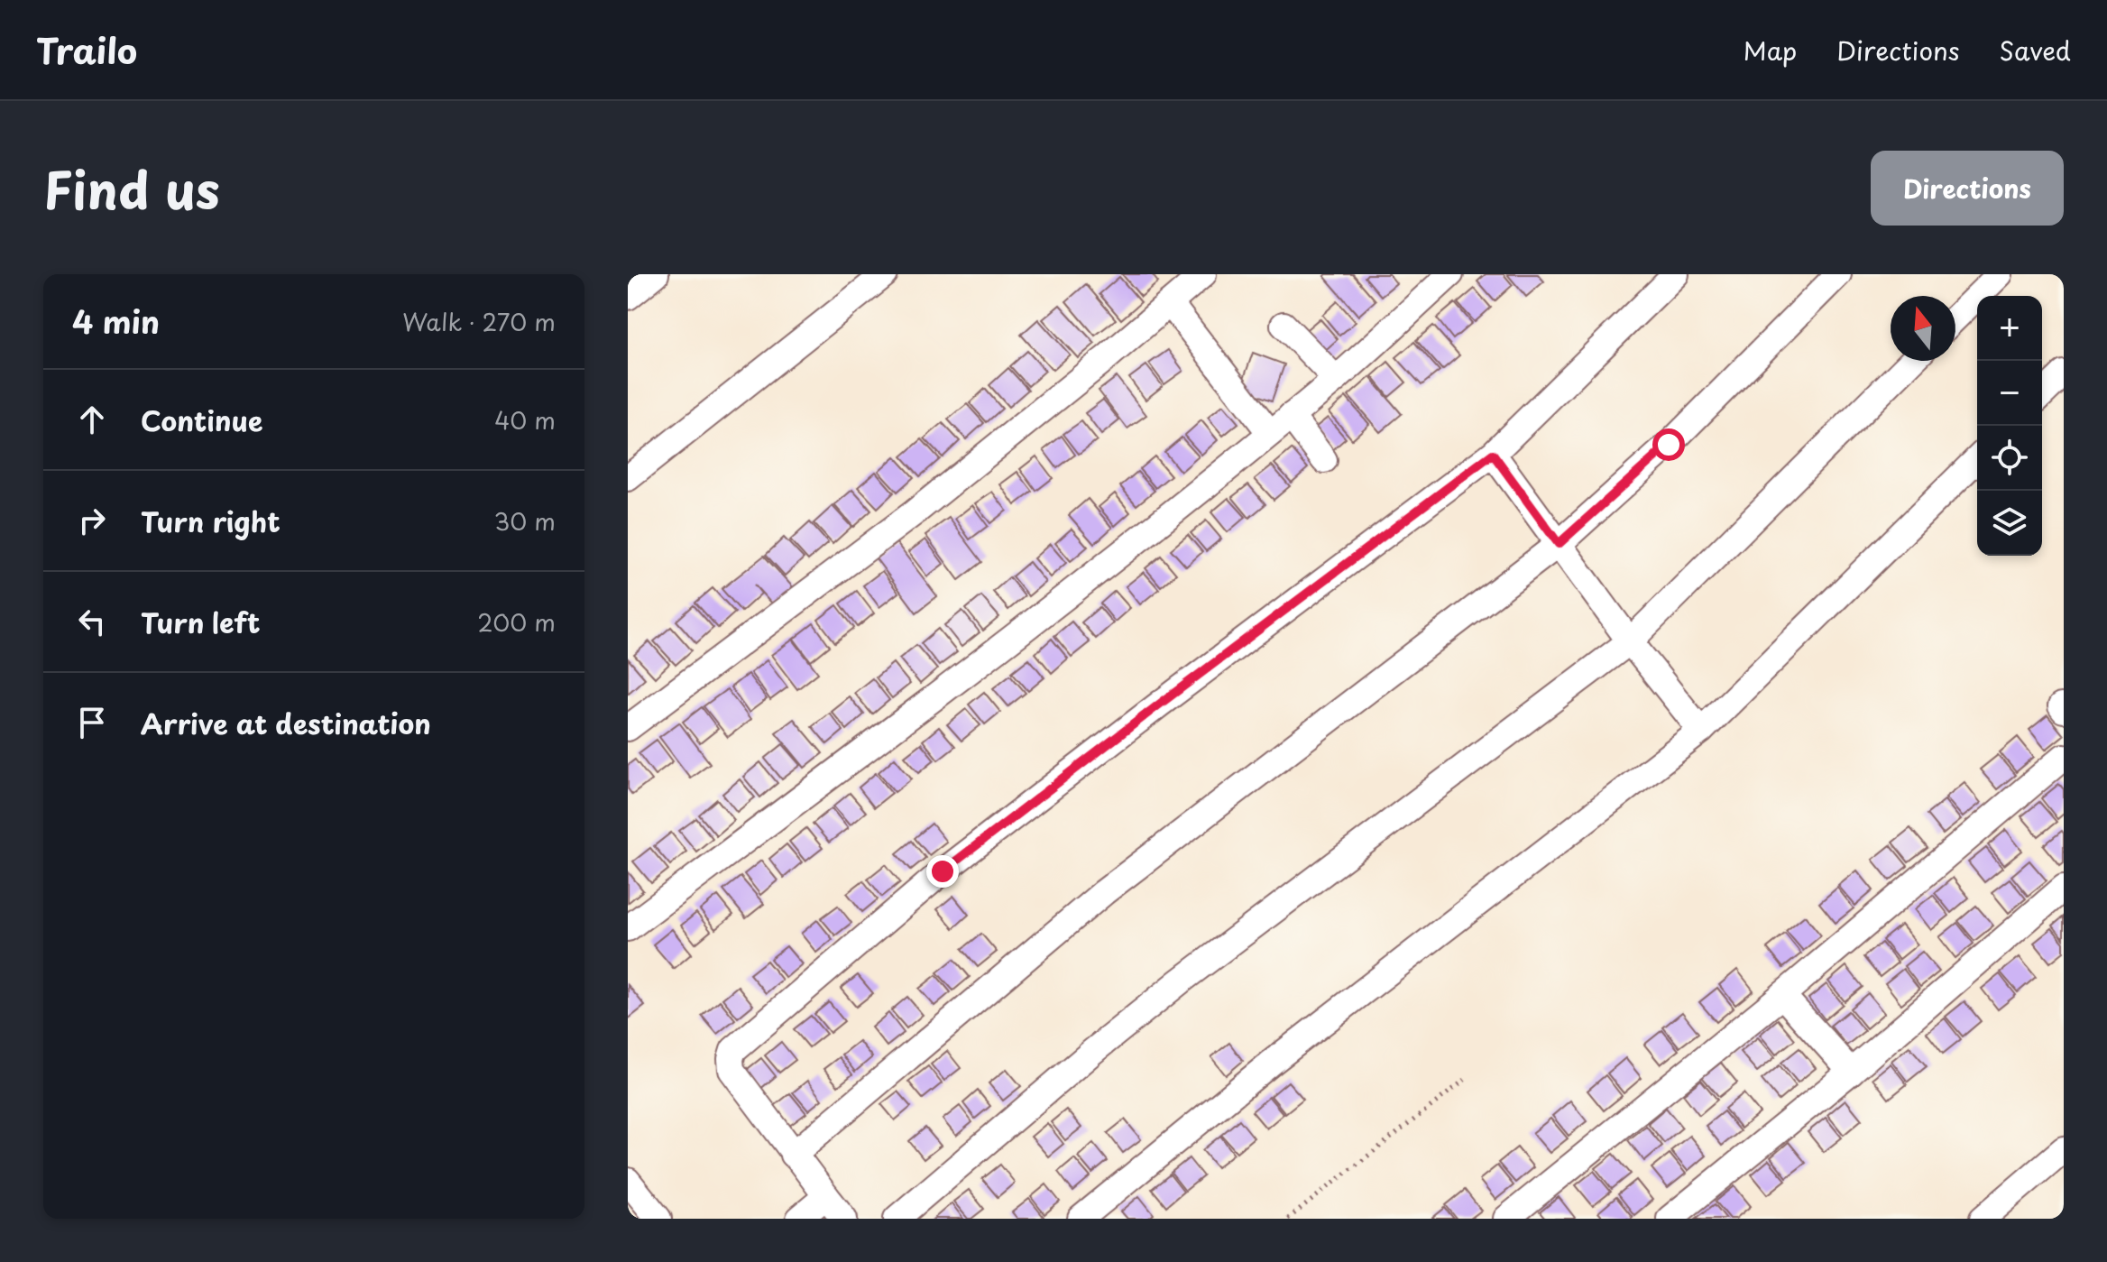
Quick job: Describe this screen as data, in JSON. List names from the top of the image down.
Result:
{
  "north": "top",
  "page": {
    "header": "Trailo",
    "nav": ["Map", "Directions", "Saved"],
    "title": "Find us",
    "buttons": "Directions",
    "heading": ["4 min", "Walk · 270 m"],
    "map_buttons": ["+", "−"],
    "list": [
      ["Continue", "40 m"],
      ["Turn right", "30 m"],
      ["Turn left", "200 m"],
      "Arrive at destination"
    ]
  }
}
